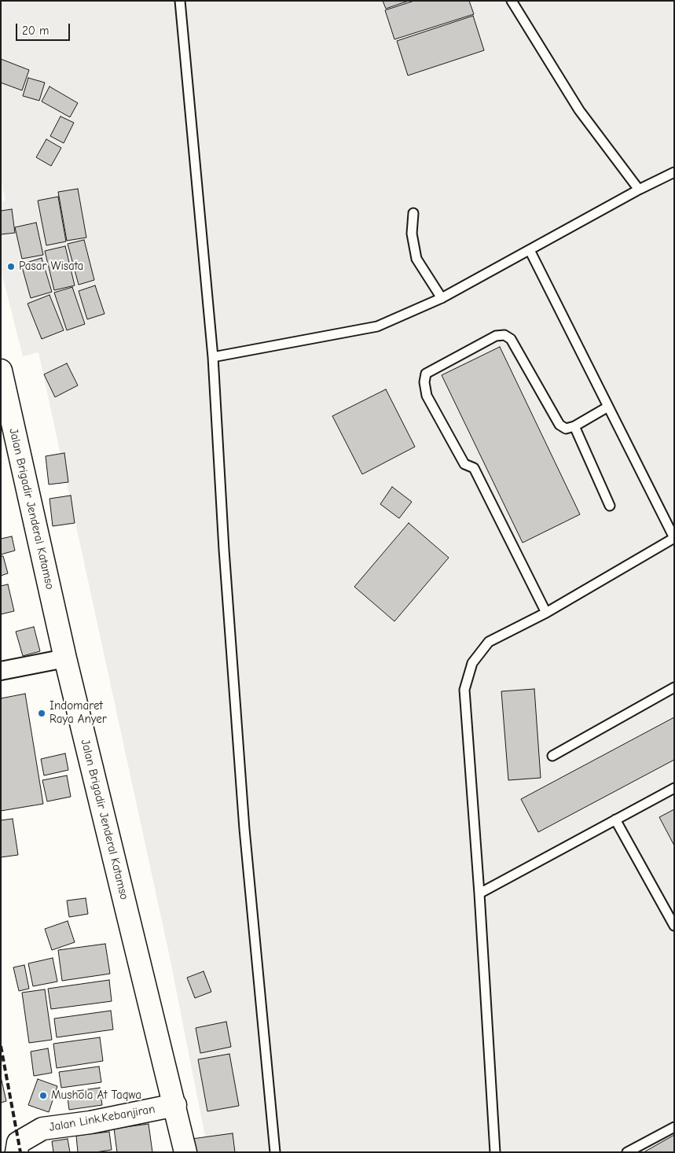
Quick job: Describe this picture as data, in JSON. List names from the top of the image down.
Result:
{
  "streets": {
    "main road": ["Jalan Brigadir Jenderal Katamso", "Jalan Link.Kebanjiran"]
  },
  "crossings": [
    ["Jalan Brigadir Jenderal Katamso", "Jalan Link.Kebanjiran"]
  ],
  "places": ["Pasar Wisata", "Indomaret Raya Anyer", "Mushola At Taqwa"],
  "scale_bar": "20 m"
}
